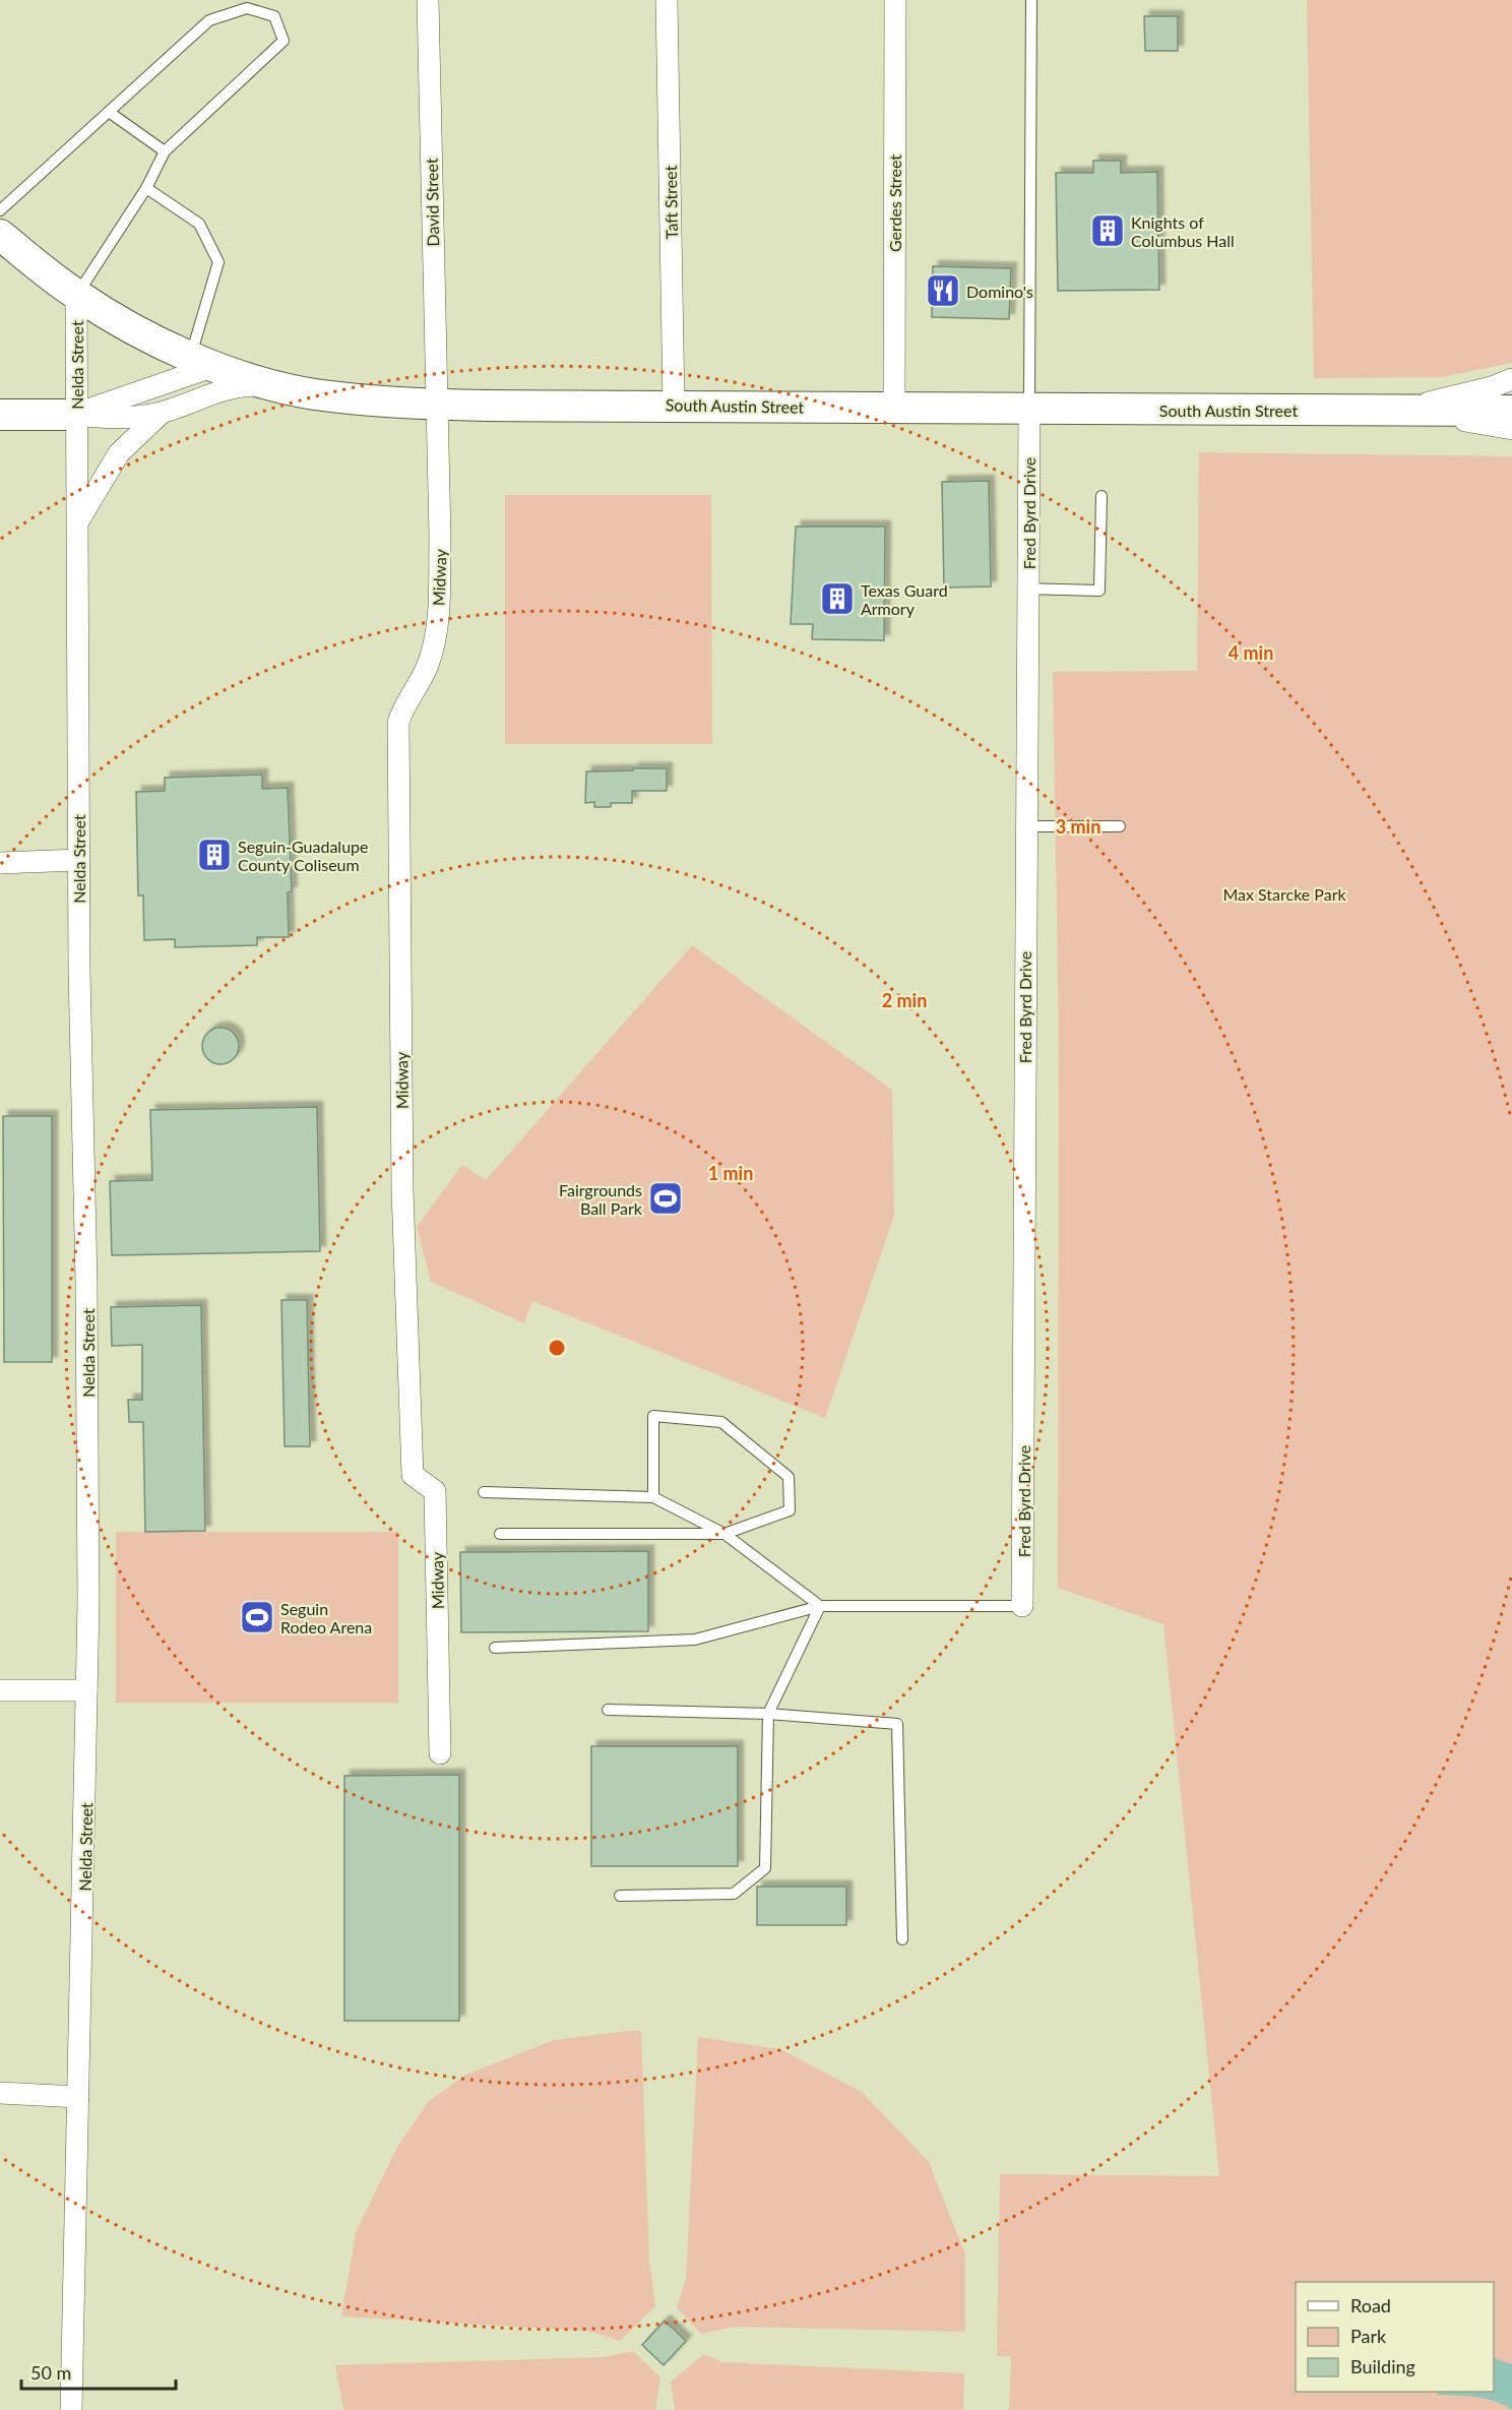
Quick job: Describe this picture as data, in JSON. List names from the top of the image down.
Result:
{
  "streets": {
    "main road": ["South Austin Street"],
    "street": [
      "David Street",
      "Taft Street",
      "Gerdes Street",
      "Nelda Street",
      "Fred Byrd Drive",
      "Midway"
    ]
  },
  "crossings": [
    ["David Street", "South Austin Street"],
    ["David Street", "Midway"],
    ["Taft Street", "South Austin Street"],
    ["Gerdes Street", "South Austin Street"],
    ["Nelda Street", "South Austin Street"],
    ["South Austin Street", "Fred Byrd Drive"],
    ["South Austin Street", "Midway"]
  ],
  "parks": ["Max Starcke Park"],
  "places": {
    "building": ["Knights of Columbus Hall", "Texas Guard Armory", "Seguin-Guadalupe County Coliseum"],
    "restaurant": ["Domino's"],
    "sports": ["Fairgrounds Ball Park", "Seguin Rodeo Arena"]
  },
  "legend": ["Road", "Park", "Building"],
  "scale_bar": "50 m",
  "rings": [
    "4 min",
    "3 min",
    "2 min",
    "1 min"
  ]
}
